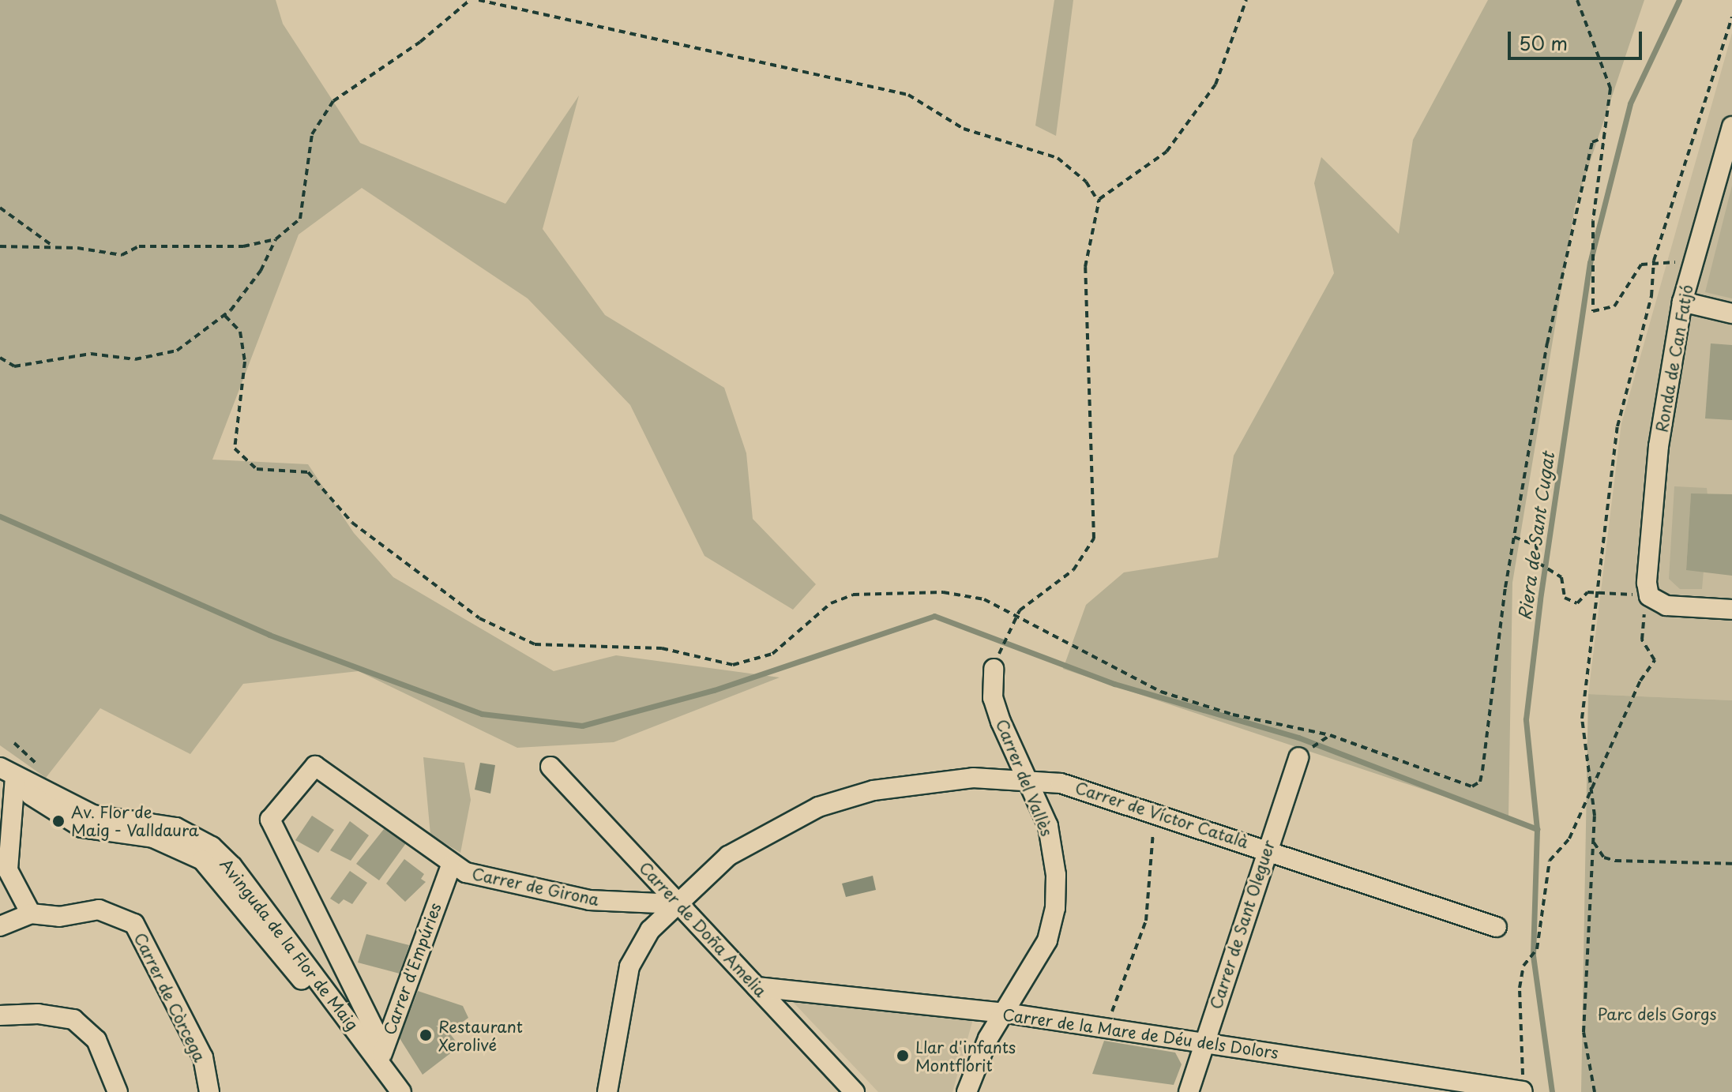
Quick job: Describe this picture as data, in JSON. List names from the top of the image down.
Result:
{
  "streets": {
    "street": [
      "Ronda de Can Fatjó",
      "Carrer del Vallès",
      "Carrer de Víctor Català",
      "Carrer de Girona",
      "Carrer de Sant Oleguer",
      "Carrer de Doña Amelia",
      "Avinguda de la Flor de Maig",
      "Carrer d'Empúries",
      "Carrer de Còrcega",
      "Carrer de la Mare de Déu dels Dolors"
    ]
  },
  "crossings": [
    ["Carrer del Vallès", "Carrer de Víctor Català"],
    ["Carrer del Vallès", "Carrer de la Mare de Déu dels Dolors"],
    ["Carrer de Víctor Català", "Carrer de Girona"],
    ["Carrer de Víctor Català", "Carrer de Sant Oleguer"],
    ["Carrer de Víctor Català", "Carrer de Doña Amelia"],
    ["Carrer de Girona", "Carrer de Doña Amelia"],
    ["Carrer de Girona", "Avinguda de la Flor de Maig"],
    ["Carrer de Girona", "Carrer d'Empúries"],
    ["Carrer de Sant Oleguer", "Carrer de la Mare de Déu dels Dolors"],
    ["Carrer de Doña Amelia", "Carrer de la Mare de Déu dels Dolors"],
    ["Avinguda de la Flor de Maig", "Carrer d'Empúries"]
  ],
  "water": ["Riera de Sant Cugat"],
  "parks": ["Parc dels Gorgs"],
  "places": ["Av. Flor de Maig - Valldaura", "Restaurant Xerolivé", "Llar d'infants Montflorit"],
  "scale_bar": "50 m"
}
